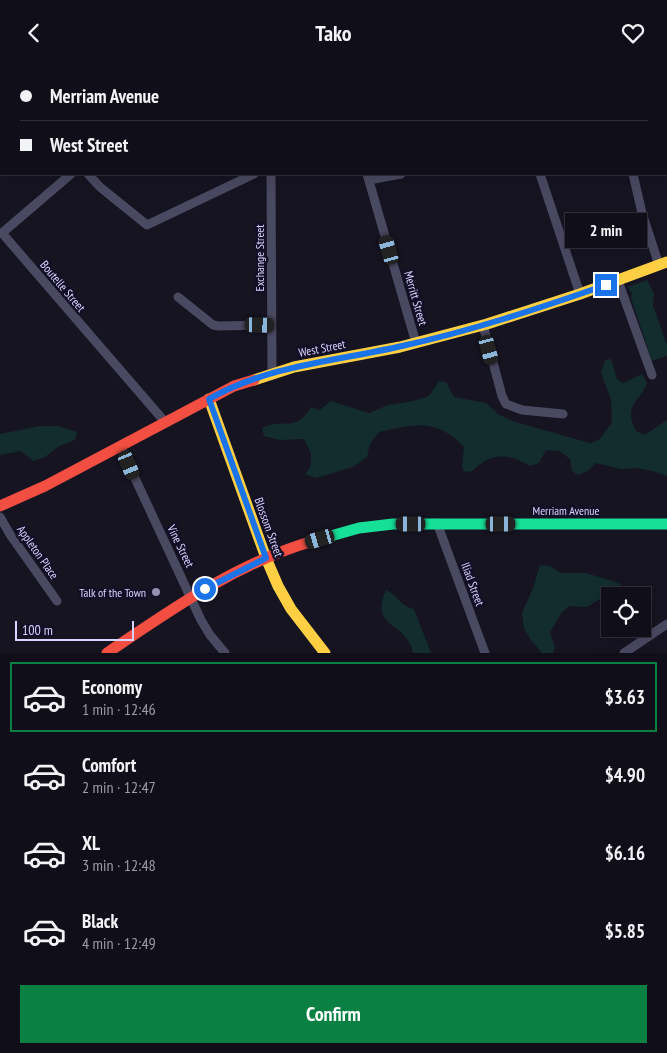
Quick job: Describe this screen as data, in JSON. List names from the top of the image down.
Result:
{
  "streets": {
    "street": [
      "Exchange Street",
      "Boutelle Street",
      "Merritt Street",
      "West Street",
      "Merriam Avenue",
      "Blossom Street",
      "Vine Street",
      "Appleton Place",
      "Iliad Street"
    ]
  },
  "crossings": [
    ["Exchange Street", "West Street"],
    ["Boutelle Street", "West Street"],
    ["Merritt Street", "West Street"],
    ["West Street", "Blossom Street"],
    ["West Street", "Vine Street"],
    ["Merriam Avenue", "Blossom Street"],
    ["Merriam Avenue", "Vine Street"],
    ["Merriam Avenue", "Iliad Street"]
  ],
  "places": ["Talk of the Town"],
  "scale_bar": "100 m",
  "page": {
    "header": "Tako",
    "banner": ["Merriam Avenue", "West Street"],
    "bubble": "2 min",
    "scale": "100 m",
    "list": [
      {
        "name": "Economy",
        "note": "1 min · 12:46",
        "value": "$3.63"
      },
      {
        "name": "Comfort",
        "note": "2 min · 12:47",
        "value": "$4.90"
      },
      {
        "name": "XL",
        "note": "3 min · 12:48",
        "value": "$6.16"
      },
      {
        "name": "Black",
        "note": "4 min · 12:49",
        "value": "$5.85"
      }
    ],
    "buttons": "Confirm"
  }
}
